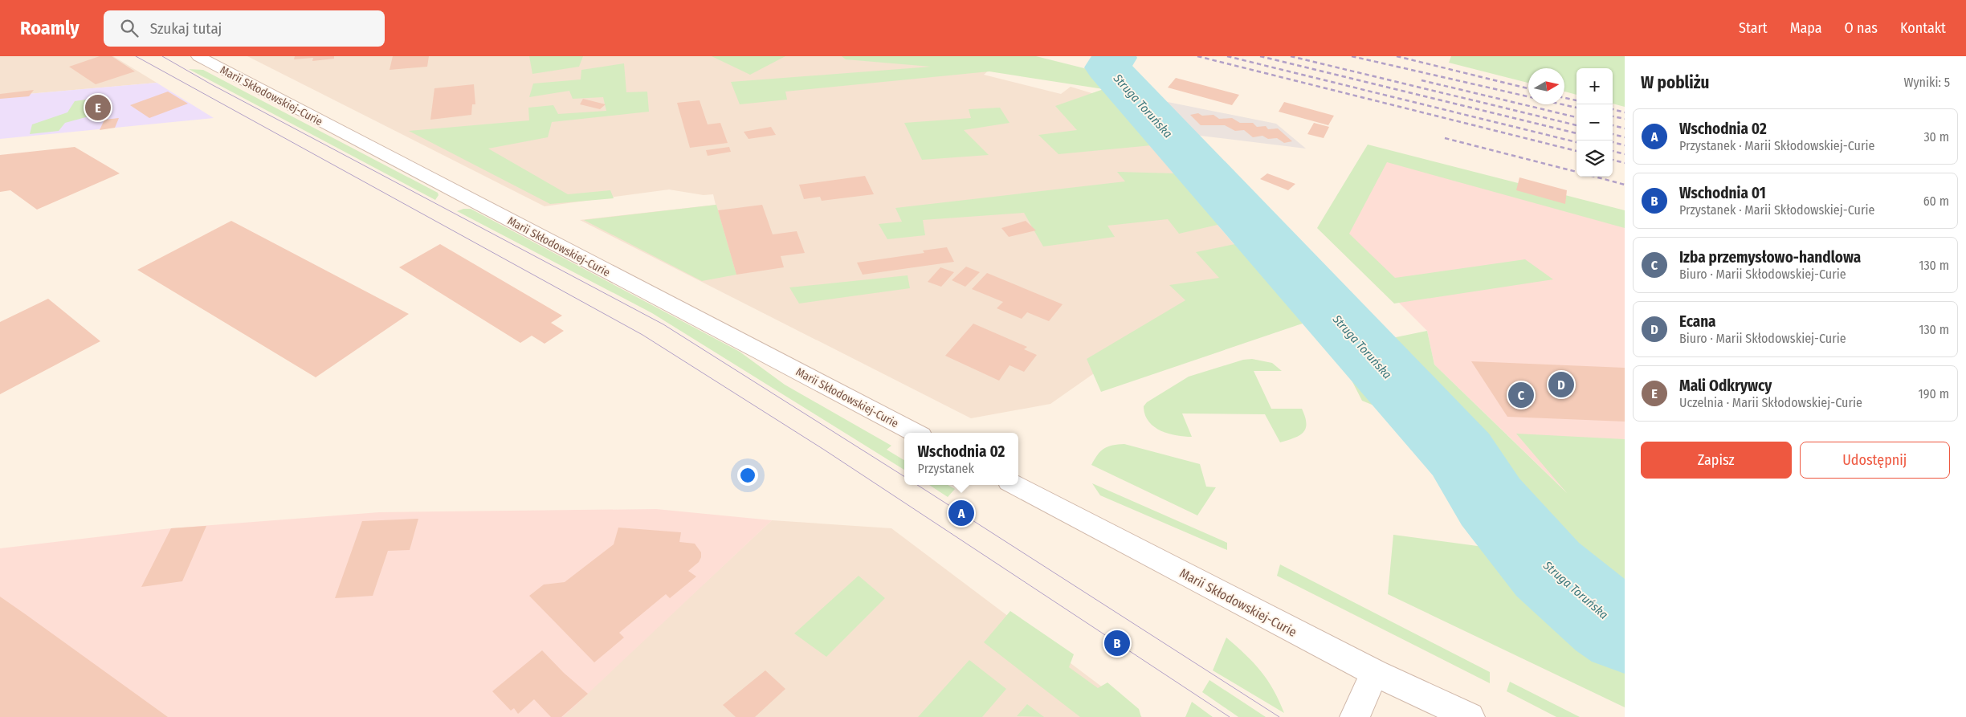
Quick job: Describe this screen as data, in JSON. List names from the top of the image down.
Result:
{
  "streets": {
    "street": ["Marii Skłodowskiej-Curie"]
  },
  "water": ["Struga Toruńska"],
  "north": "right",
  "page": {
    "header": "Roamly",
    "search": "Szukaj tutaj",
    "nav": [
      "Start",
      "Mapa",
      "O nas",
      "Kontakt"
    ],
    "heading": ["W pobliżu", "Wyniki: 5"],
    "map_buttons": ["+", "−"],
    "pins": [
      "E",
      "D",
      "C",
      "A",
      "B"
    ],
    "list": [
      {
        "mark": "A",
        "name": "Wschodnia 02",
        "note": "Przystanek · Marii Skłodowskiej-Curie",
        "value": "30 m"
      },
      {
        "mark": "B",
        "name": "Wschodnia 01",
        "note": "Przystanek · Marii Skłodowskiej-Curie",
        "value": "60 m"
      },
      {
        "mark": "C",
        "name": "Izba przemysłowo-handlowa",
        "note": "Biuro · Marii Skłodowskiej-Curie",
        "value": "130 m"
      },
      {
        "mark": "D",
        "name": "Ecana",
        "note": "Biuro · Marii Skłodowskiej-Curie",
        "value": "130 m"
      },
      {
        "mark": "E",
        "name": "Mali Odkrywcy",
        "note": "Uczelnia · Marii Skłodowskiej-Curie",
        "value": "190 m"
      }
    ],
    "buttons": ["Zapisz", "Udostępnij"],
    "popup": ["Wschodnia 02", "Przystanek"]
  }
}
